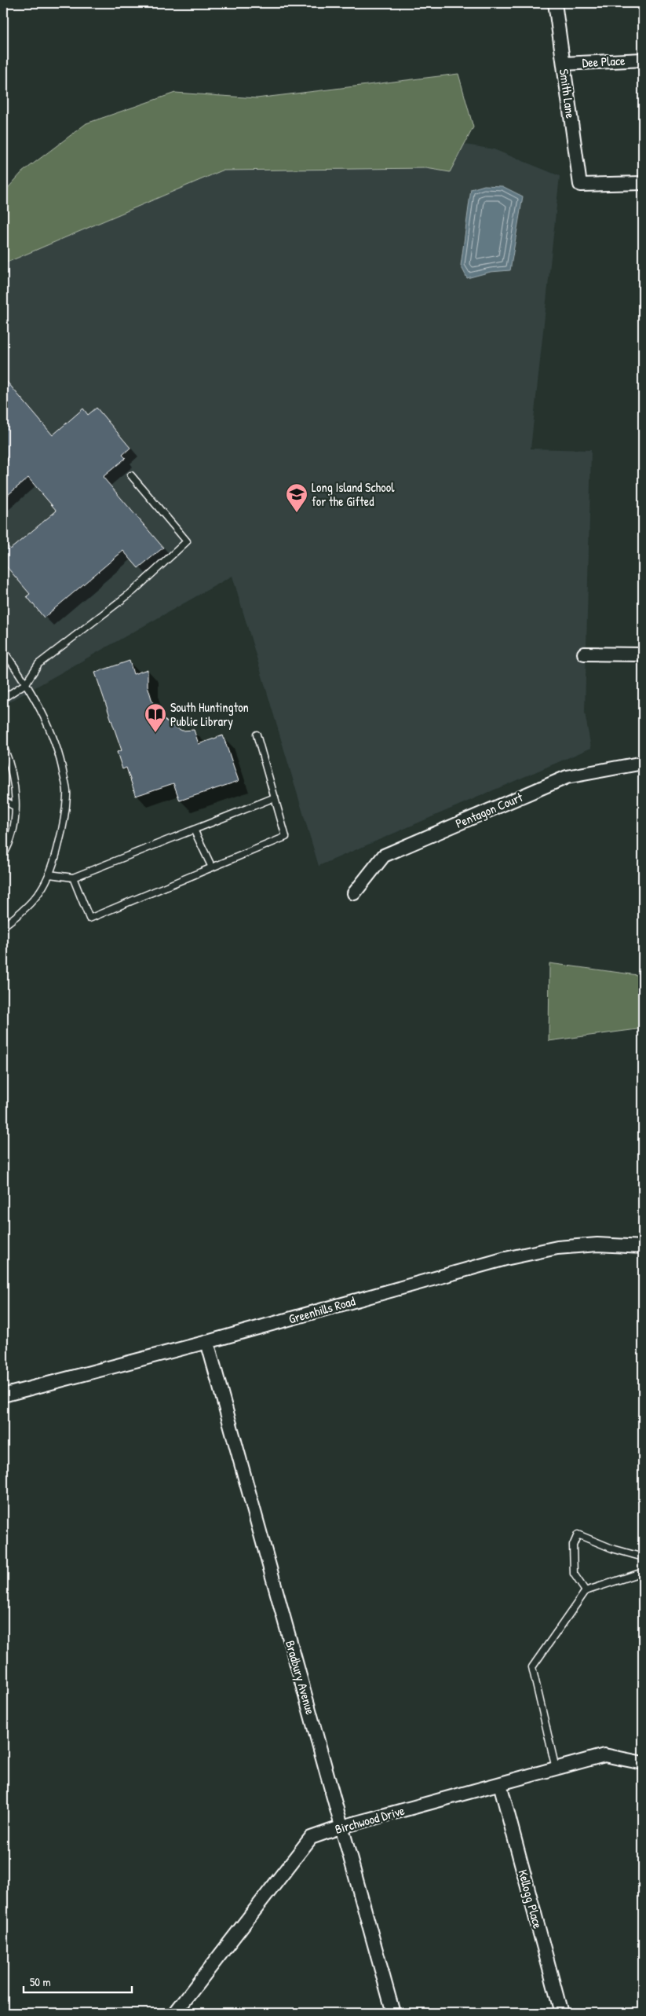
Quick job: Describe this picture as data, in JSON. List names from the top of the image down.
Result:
{
  "streets": {
    "street": [
      "Dee Place",
      "Smith Lane",
      "Pentagon Court",
      "Greenhills Road",
      "Bradbury Avenue",
      "Birchwood Drive",
      "Kellogg Place"
    ]
  },
  "crossings": [
    ["Dee Place", "Smith Lane"],
    ["Greenhills Road", "Bradbury Avenue"],
    ["Bradbury Avenue", "Birchwood Drive"],
    ["Birchwood Drive", "Kellogg Place"]
  ],
  "places": {
    "school or university": ["Long Island School for the Gifted"],
    "library": ["South Huntington Public Library"]
  },
  "scale_bar": "50 m"
}
